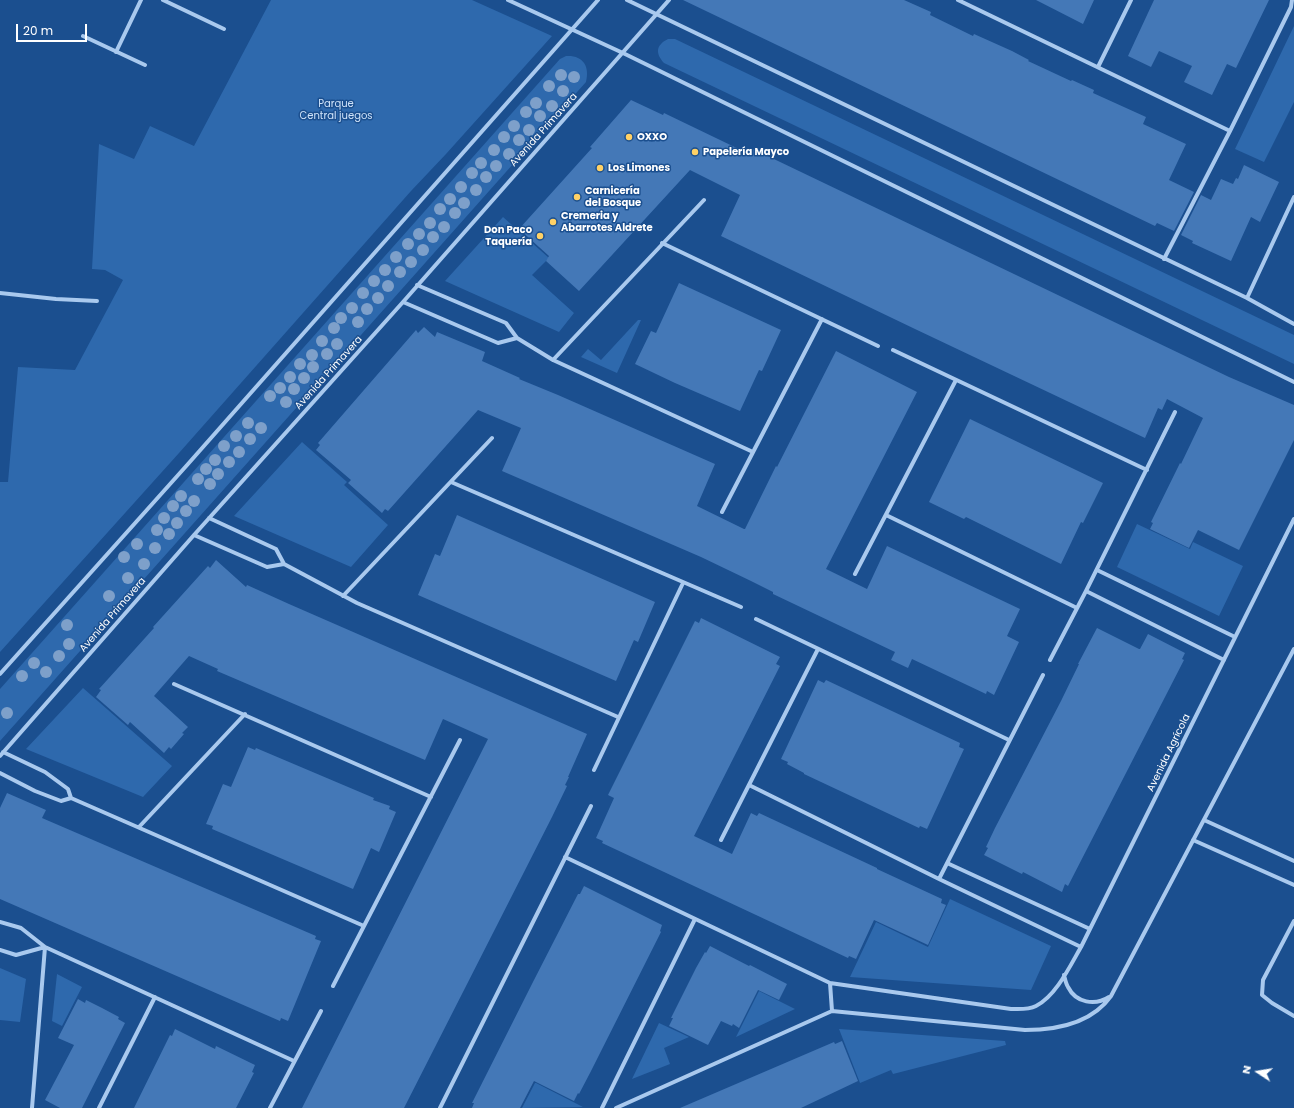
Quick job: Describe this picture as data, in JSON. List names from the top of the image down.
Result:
{
  "streets": {
    "street": ["Avenida Primavera", "Avenida Agrícola"]
  },
  "parks": ["Parque Central juegos"],
  "places": [
    "OXXO",
    "Papelería Mayco",
    "Los Limones",
    "Carnicería del Bosque",
    "Cremeria y Abarrotes Aldrete",
    "Don Paco Taquería"
  ],
  "scale_bar": "20 m",
  "north": "left"
}
